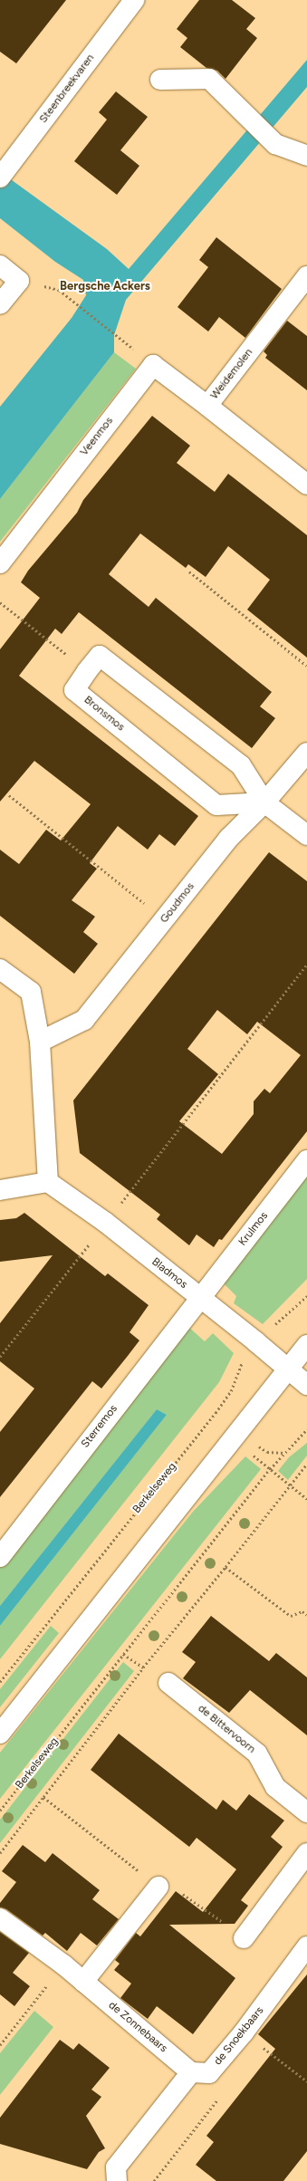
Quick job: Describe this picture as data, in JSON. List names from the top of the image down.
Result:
{
  "streets": {
    "street": [
      "Steenbreekvaren",
      "Weidemolen",
      "Veenmos",
      "Bronsmos",
      "Goudmos",
      "Krulmos",
      "Bladmos",
      "Sterremos",
      "de Bittervoorn",
      "de Zonnebaars",
      "de Snoekbaars"
    ],
    "path": ["Berkelseweg"]
  },
  "crossings": [
    ["Weidemolen", "Veenmos"],
    ["Bronsmos", "Goudmos"],
    ["Krulmos", "Bladmos"],
    ["Krulmos", "Sterremos"],
    ["Bladmos", "Sterremos"],
    ["Bladmos", "Berkelseweg"],
    ["de Zonnebaars", "de Snoekbaars"]
  ],
  "districts": ["Bergsche Ackers"]
}
